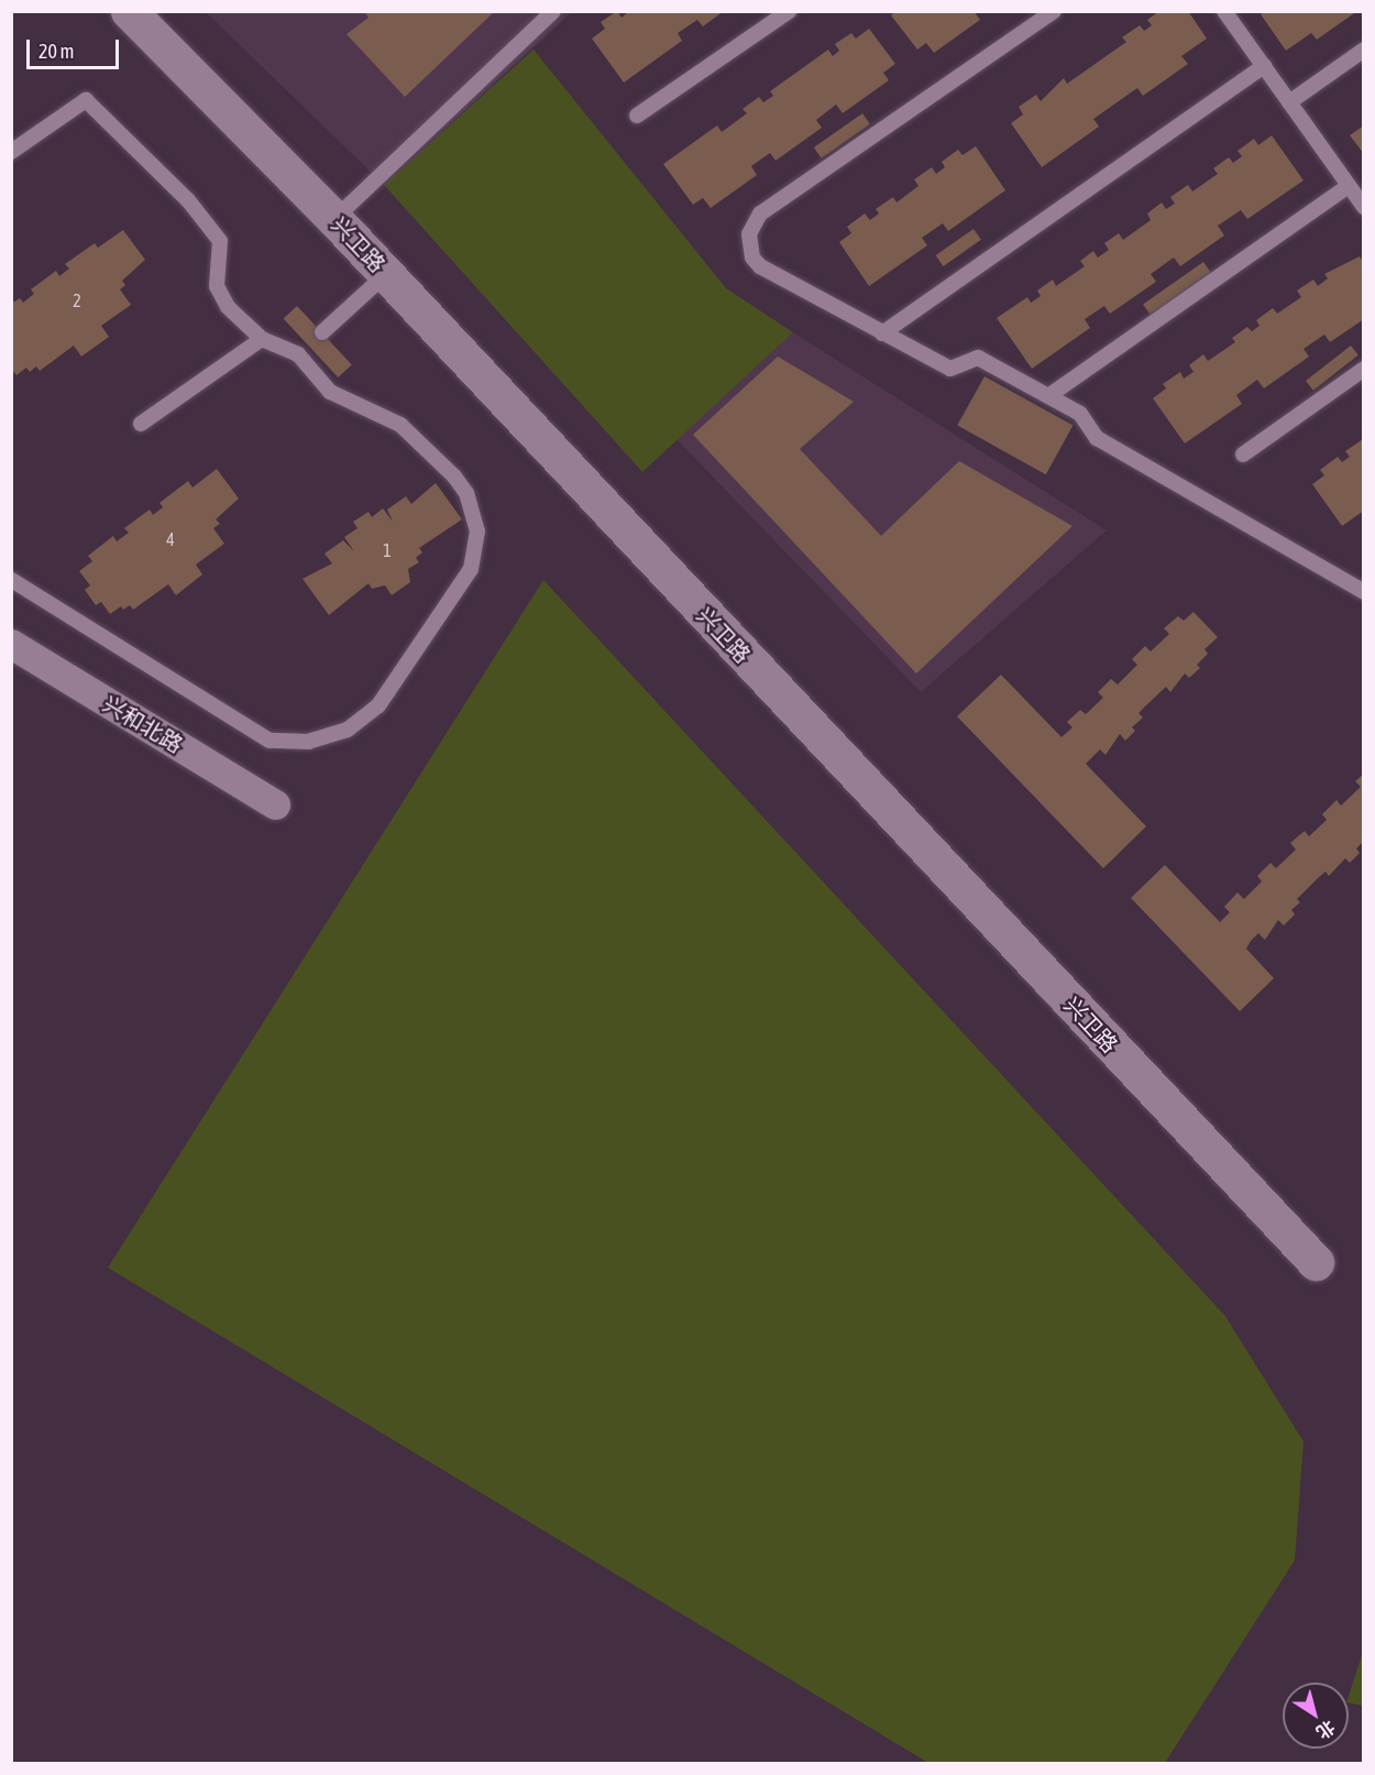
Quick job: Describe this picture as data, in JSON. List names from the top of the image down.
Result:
{
  "streets": {
    "street": ["兴卫路", "兴和北路"]
  },
  "house_numbers": ["2", "4", "1"],
  "scale_bar": "20 m",
  "north": "bottom right"
}
